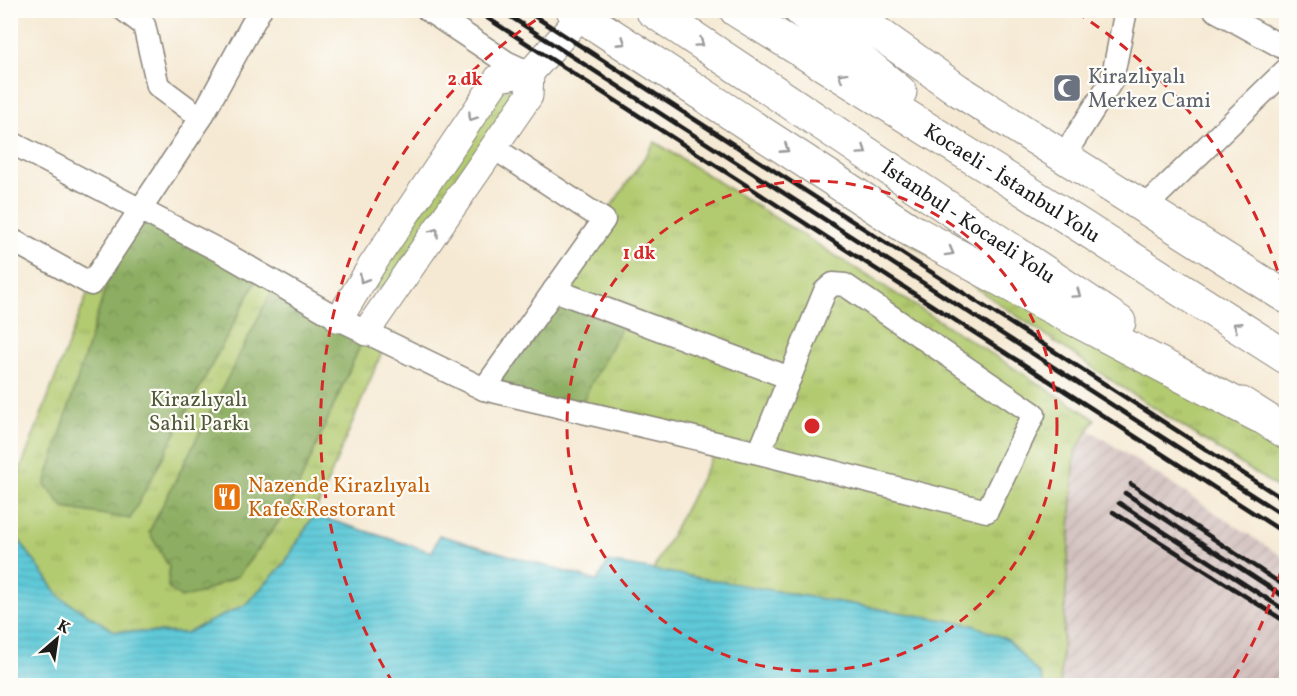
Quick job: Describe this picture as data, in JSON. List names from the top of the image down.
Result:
{
  "streets": {
    "highway": ["Kocaeli - İstanbul Yolu", "İstanbul - Kocaeli Yolu"]
  },
  "parks": ["Kirazlıyalı Sahil Parkı"],
  "places": {
    "mosque": ["Kirazlıyalı Merkez Cami"],
    "restaurant": ["Nazende Kirazlıyalı Kafe&Restorant"]
  },
  "north": "top right",
  "rings": ["2 dk", "1 dk"]
}
